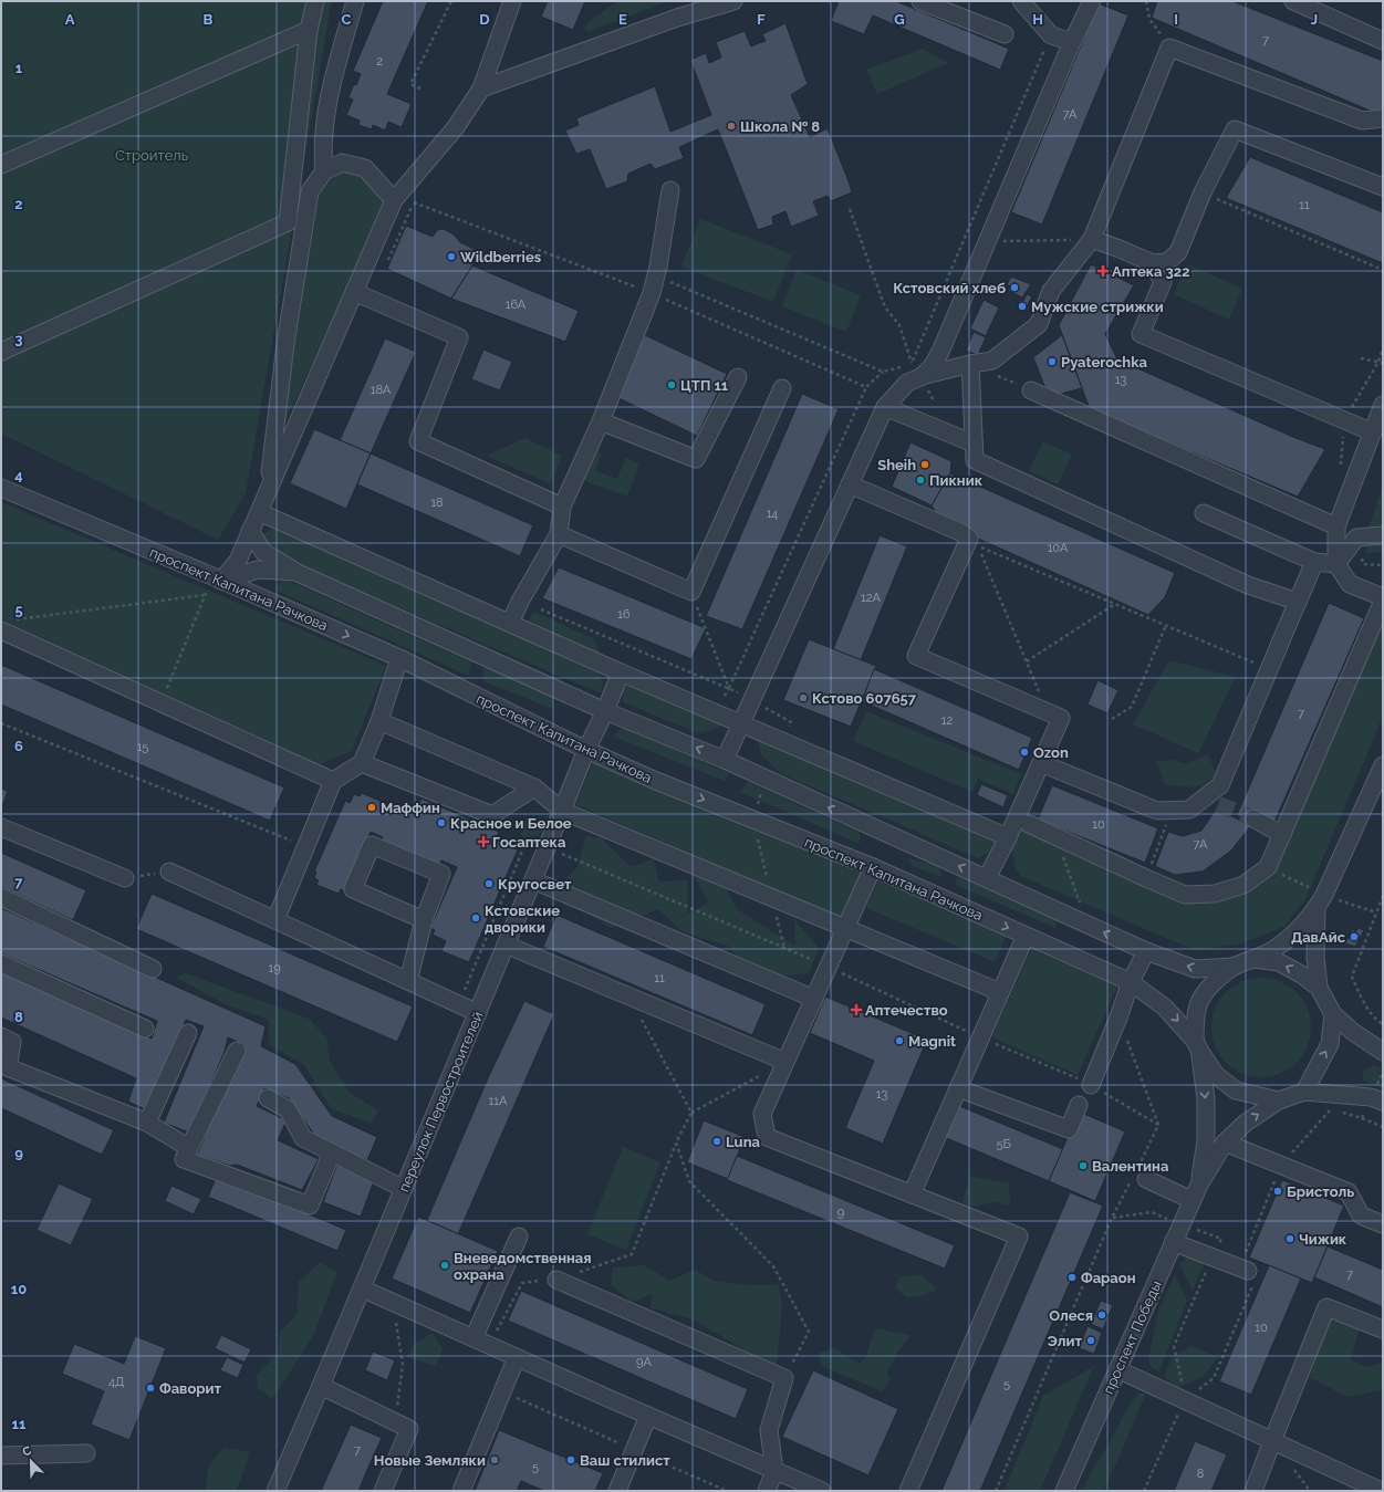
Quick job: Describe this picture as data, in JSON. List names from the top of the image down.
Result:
{
  "streets": {
    "street": ["проспект Капитана Рачкова", "переулок Первостроителей", "проспект Победы"]
  },
  "crossings": [
    ["проспект Капитана Рачкова", "переулок Первостроителей"]
  ],
  "parks": ["Строитель"],
  "places": {
    "other": [
      "Школа № 8",
      "Wildberries",
      "Кстовский хлеб",
      "Мужские стрижки",
      "Pyaterochka",
      "ЦТП 11",
      "Sheih",
      "Пикник",
      "Кстово 607657",
      "Ozon",
      "Маффин",
      "Красное и Белое",
      "Кругосвет",
      "Кстовские дворики",
      "ДавАйс",
      "Magnit",
      "Luna",
      "Валентина",
      "Бристоль",
      "Чижик",
      "Вневедомственная охрана",
      "Фараон",
      "Олеся",
      "Элит",
      "Фаворит",
      "Новые Земляки",
      "Ваш стилист"
    ],
    "health": ["Аптека 322", "Госаптека", "Аптечество"]
  },
  "house_numbers": [
    "7",
    "2",
    "7А",
    "11",
    "16А",
    "13",
    "18А",
    "18",
    "14",
    "10А",
    "12А",
    "16",
    "7",
    "12",
    "15",
    "10",
    "7А",
    "19",
    "11",
    "13",
    "11А",
    "5Б",
    "9",
    "7",
    "10",
    "9А",
    "4Д",
    "5",
    "7",
    "5",
    "8"
  ],
  "north": "top left",
  "grid": {
    "columns": [
      "A",
      "B",
      "C",
      "D",
      "E",
      "F",
      "G",
      "H",
      "I",
      "J"
    ],
    "rows": [
      "1",
      "2",
      "3",
      "4",
      "5",
      "6",
      "7",
      "8",
      "9",
      "10",
      "11"
    ]
  }
}
